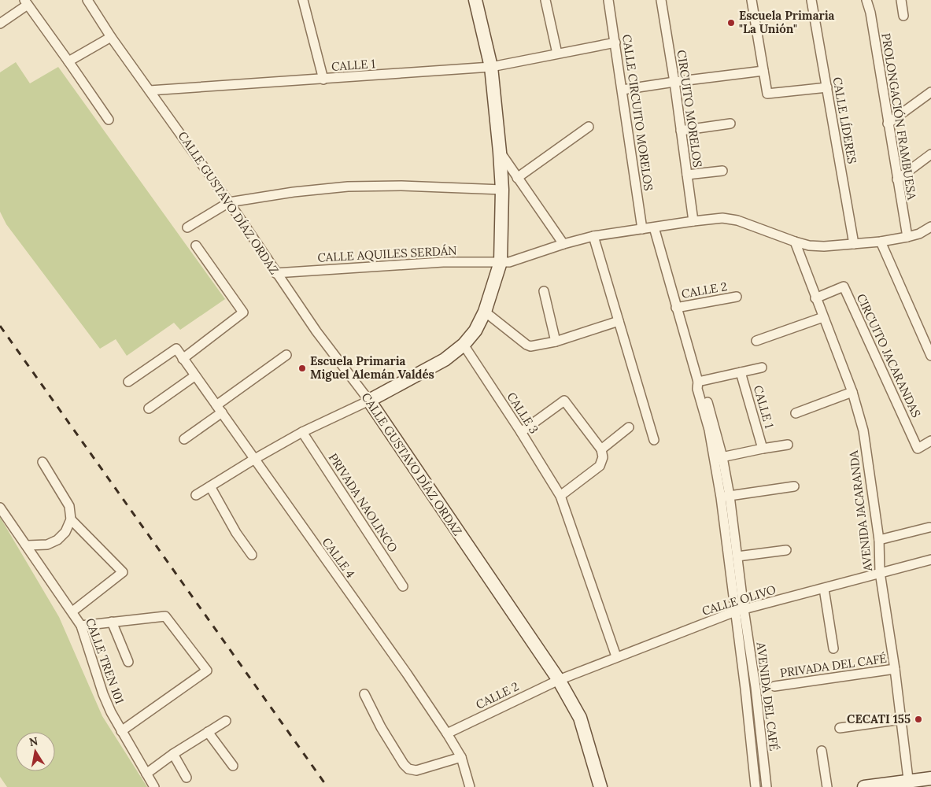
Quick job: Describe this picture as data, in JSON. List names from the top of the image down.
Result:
{
  "streets": {
    "main road": ["CALLE GUSTAVO DÍAZ ORDAZ"],
    "street": [
      "CALLE 1",
      "CIRCUITO MORELOS",
      "CALLE CIRCUITO MORELOS",
      "PROLONGACIÓN FRAMBUESA",
      "CALLE LÍDERES",
      "CALLE AQUILES SERDÁN",
      "CALLE 2",
      "CIRCUITO JACARANDAS",
      "CALLE 3",
      "PRIVADA NAOLINCO",
      "AVENIDA JACARANDA",
      "CALLE 4",
      "CALLE OLIVO",
      "CALLE TREN 101",
      "PRIVADA DEL CAFÉ",
      "AVENIDA DEL CAFÉ"
    ]
  },
  "crossings": [
    ["CALLE 1", "CALLE CIRCUITO MORELOS"],
    ["CALLE 1", "CALLE GUSTAVO DÍAZ ORDAZ"],
    ["CIRCUITO MORELOS", "CALLE AQUILES SERDÁN"],
    ["CALLE CIRCUITO MORELOS", "CALLE AQUILES SERDÁN"],
    ["PROLONGACIÓN FRAMBUESA", "CALLE AQUILES SERDÁN"],
    ["CALLE LÍDERES", "CALLE AQUILES SERDÁN"],
    ["CALLE GUSTAVO DÍAZ ORDAZ", "CALLE AQUILES SERDÁN"],
    ["CALLE GUSTAVO DÍAZ ORDAZ", "CALLE 2"],
    ["CALLE GUSTAVO DÍAZ ORDAZ", "CALLE OLIVO"],
    ["CALLE AQUILES SERDÁN", "AVENIDA JACARANDA"],
    ["CALLE 2", "CALLE 4"],
    ["CALLE 2", "CALLE OLIVO"],
    ["CIRCUITO JACARANDAS", "AVENIDA JACARANDA"],
    ["CALLE 3", "CALLE OLIVO"],
    ["AVENIDA JACARANDA", "CALLE OLIVO"],
    ["AVENIDA JACARANDA", "PRIVADA DEL CAFÉ"],
    ["CALLE OLIVO", "AVENIDA DEL CAFÉ"]
  ],
  "places": ["Escuela Primaria \"La Unión\"", "Escuela Primaria Miguel Alemán Valdés", "CECATI 155"],
  "north": "top"
}
